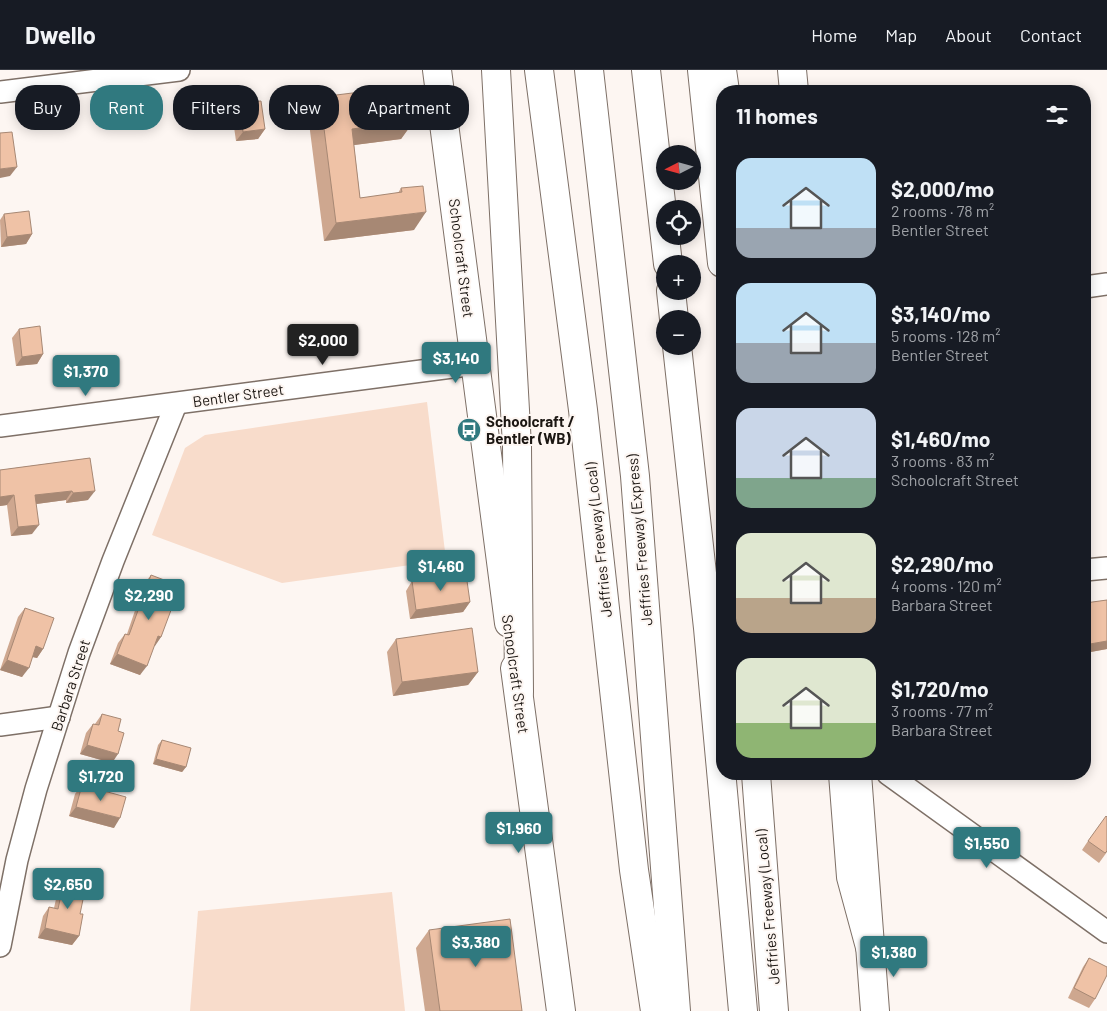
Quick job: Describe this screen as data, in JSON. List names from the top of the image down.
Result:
{
  "streets": {
    "main road": ["Schoolcraft Street", "Jeffries Freeway (Local)", "Jeffries Freeway (Express)"],
    "street": ["Bentler Street", "Barbara Street"]
  },
  "crossings": [
    ["Schoolcraft Street", "Bentler Street"],
    ["Bentler Street", "Barbara Street"]
  ],
  "places": {
    "bus stop": ["Schoolcraft / Bentler (WB)"]
  },
  "north": "left",
  "page": {
    "header": "Dwello",
    "nav": [
      "Home",
      "Map",
      "About",
      "Contact"
    ],
    "chip": [
      "Buy",
      "Rent",
      "Filters",
      "New",
      "Apartment"
    ],
    "heading": "11 homes",
    "map_buttons": ["+", "−"],
    "list": [
      {
        "name": "$2,000/mo",
        "note": "2 rooms · 78 m² · Bentler Street"
      },
      {
        "name": "$3,140/mo",
        "note": "5 rooms · 128 m² · Bentler Street"
      },
      {
        "name": "$1,460/mo",
        "note": "3 rooms · 83 m² · Schoolcraft Street"
      },
      {
        "name": "$2,290/mo",
        "note": "4 rooms · 120 m² · Barbara Street"
      },
      {
        "name": "$1,720/mo",
        "note": "3 rooms · 77 m² · Barbara Street"
      }
    ],
    "price": [
      "$2,000",
      "$3,140",
      "$1,370",
      "$1,460",
      "$2,290",
      "$1,720",
      "$1,960",
      "$1,550",
      "$2,650",
      "$3,380",
      "$1,380"
    ]
  }
}
